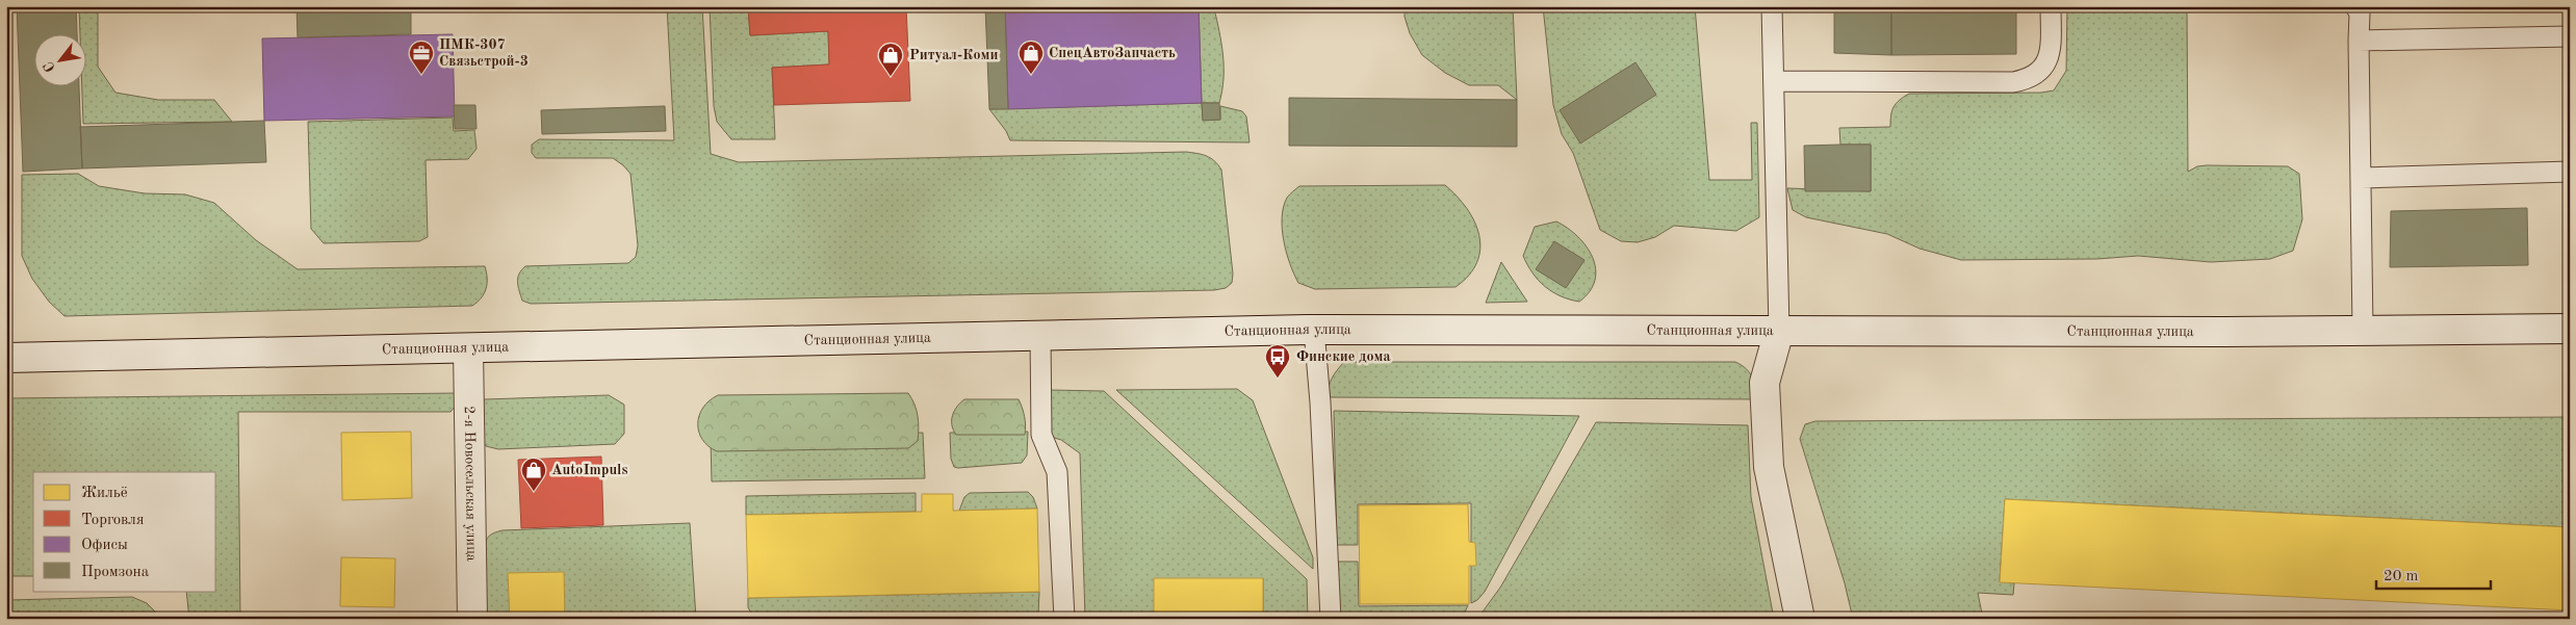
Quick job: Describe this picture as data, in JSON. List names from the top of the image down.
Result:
{
  "streets": {
    "street": ["Станционная улица", "2-я Новосельская улица"]
  },
  "crossings": [
    ["Станционная улица", "2-я Новосельская улица"]
  ],
  "places": {
    "office": ["ПМК-307 Связьстрой-3"],
    "shop": ["СпецАвтоЗапчасть", "Ритуал-Коми", "AutoImpuls"],
    "bus stop": ["Финские дома"]
  },
  "legend": [
    "Жильё",
    "Торговля",
    "Офисы",
    "Промзона"
  ],
  "scale_bar": "20 m",
  "north": "bottom left"
}
